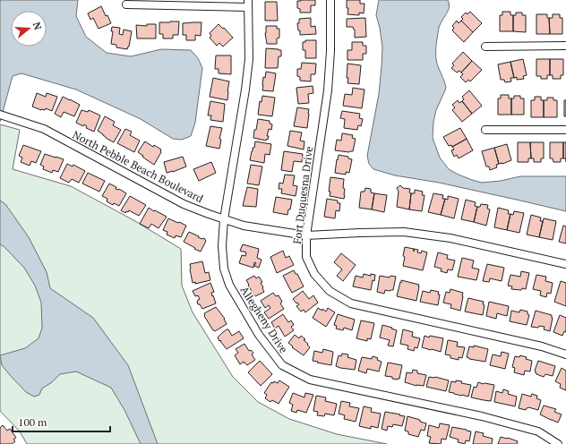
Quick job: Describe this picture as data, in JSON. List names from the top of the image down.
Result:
{
  "streets": {
    "street": ["North Pebble Beach Boulevard", "Fort Duquesna Drive", "Allegheny Drive"]
  },
  "crossings": [
    ["North Pebble Beach Boulevard", "Fort Duquesna Drive"],
    ["North Pebble Beach Boulevard", "Allegheny Drive"]
  ],
  "scale_bar": "100 m",
  "north": "right"
}
